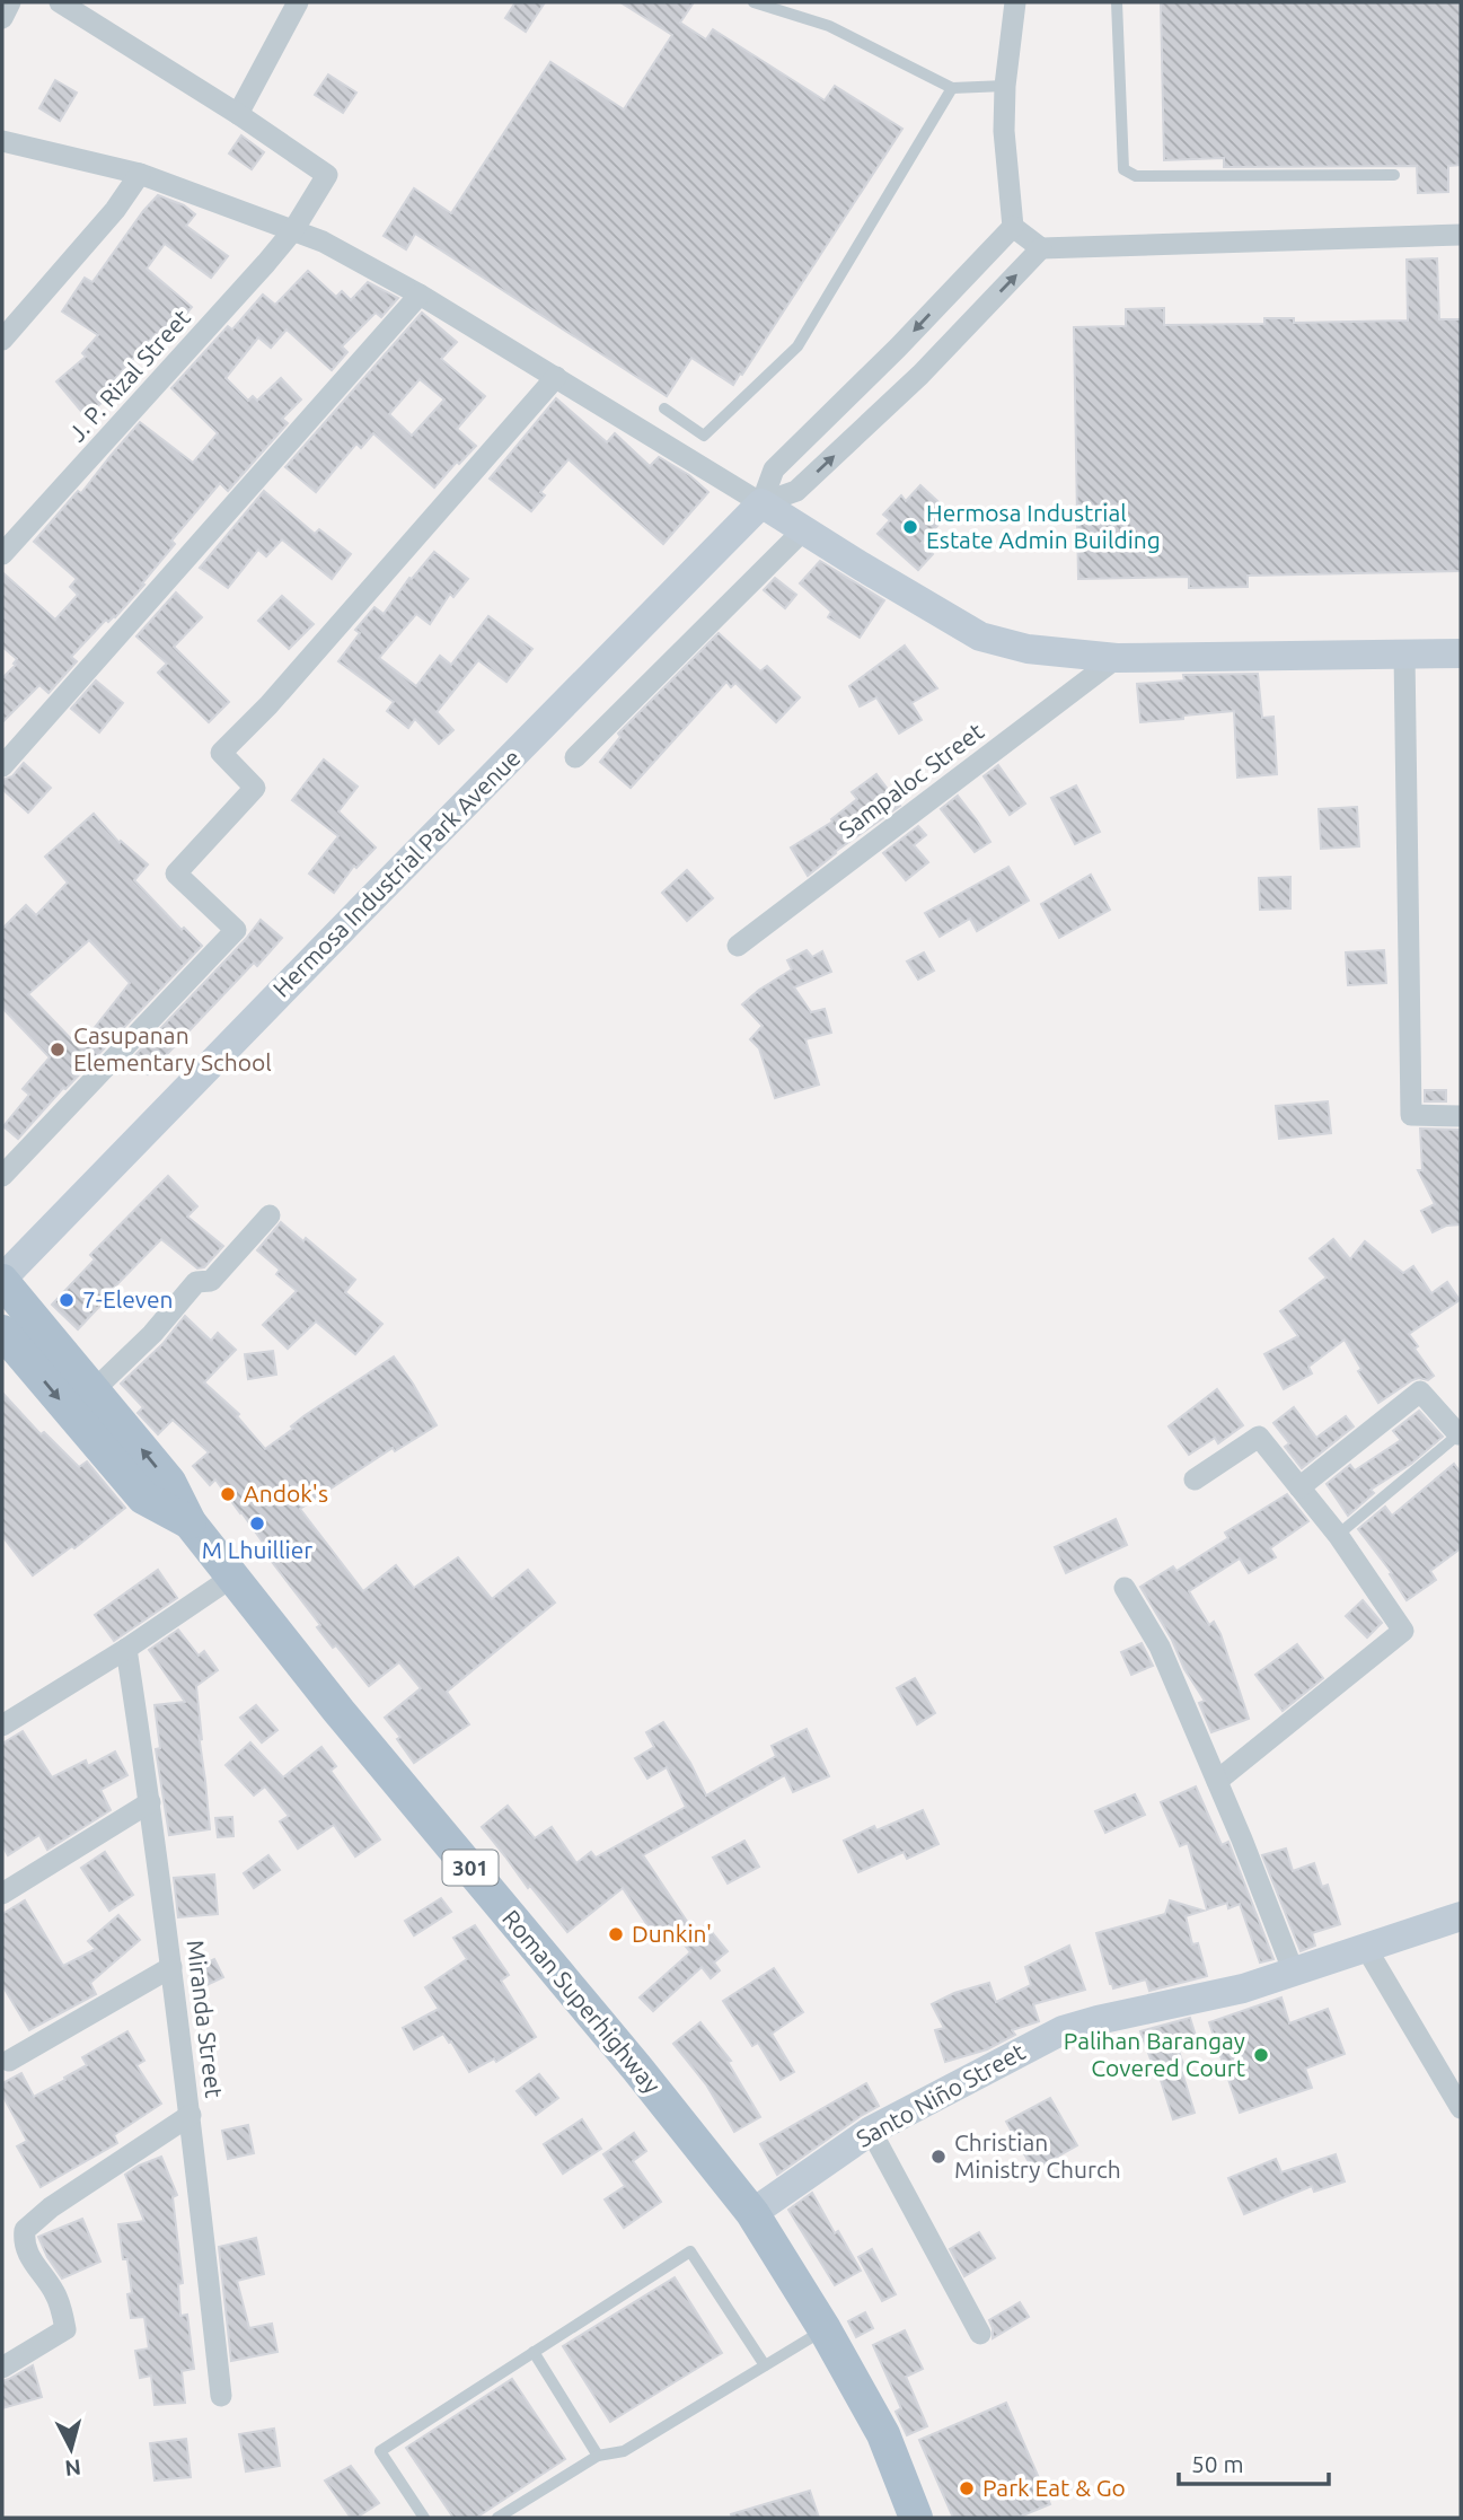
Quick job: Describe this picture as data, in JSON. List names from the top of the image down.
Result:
{
  "streets": {
    "main road": ["301", "Roman Superhighway"],
    "street": [
      "J. P. Rizal Street",
      "Sampaloc Street",
      "Hermosa Industrial Park Avenue",
      "Miranda Street",
      "Santo Niño Street"
    ]
  },
  "crossings": [
    ["Hermosa Industrial Park Avenue", "Roman Superhighway"],
    ["Roman Superhighway", "Santo Niño Street"]
  ],
  "places": [
    "Hermosa Industrial Estate Admin Building",
    "Casupanan Elementary School",
    "7-Eleven",
    "Andok's",
    "M Lhuillier",
    "Dunkin'",
    "Palihan Barangay Covered Court",
    "Christian Ministry Church",
    "Park Eat & Go"
  ],
  "scale_bar": "50 m",
  "north": "bottom"
}
